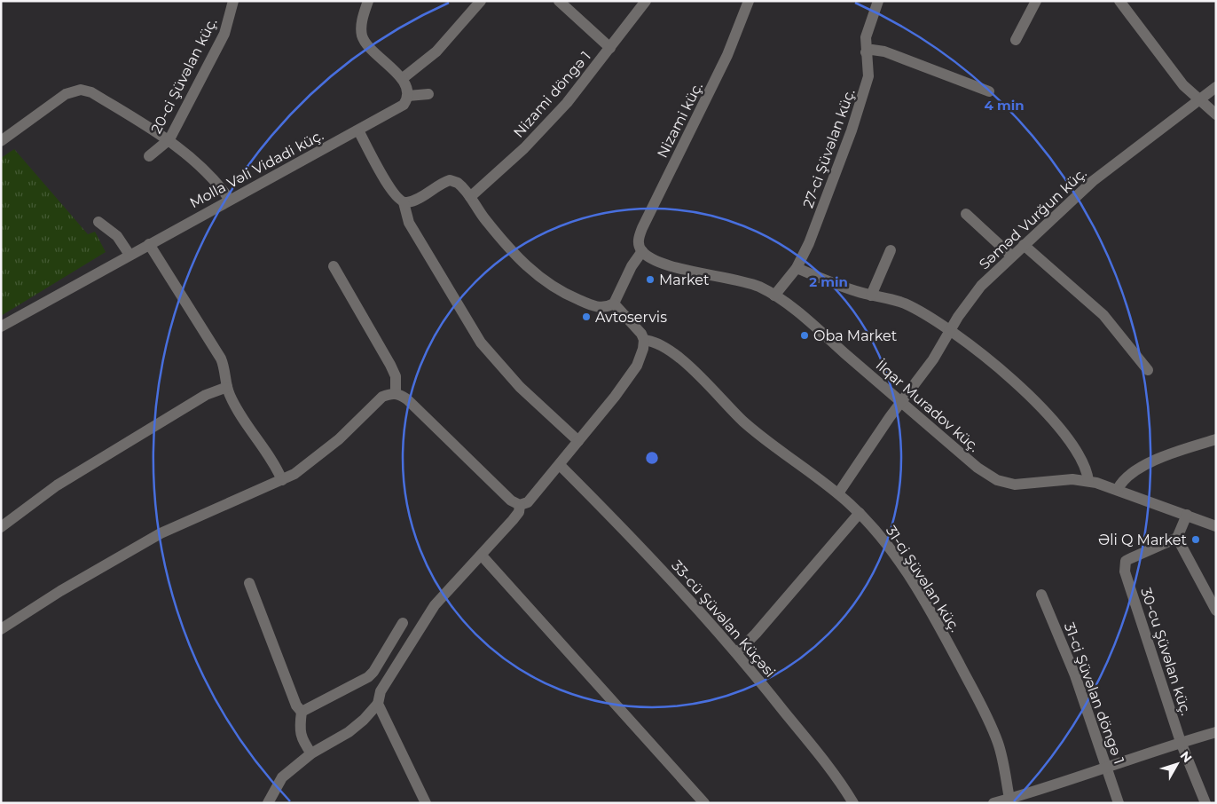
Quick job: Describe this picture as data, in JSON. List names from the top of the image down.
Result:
{
  "streets": {
    "street": [
      "20-ci Şüvəlan küç.",
      "Nizami döngə 1",
      "Nizami küç.",
      "27-ci Şüvəlan küç.",
      "Molla Vəli Vidadi küç.",
      "Səməd Vurğun küç.",
      "İlqar Muradov küç.",
      "31-ci Şüvəlan küç.",
      "33-cü Şüvəlan Küçəsi",
      "30-cu Şüvəlan küç.",
      "31-ci Şüvəlan döngə 1"
    ]
  },
  "crossings": [
    ["Nizami küç.", "İlqar Muradov küç."],
    ["27-ci Şüvəlan küç.", "İlqar Muradov küç."],
    ["Səməd Vurğun küç.", "İlqar Muradov küç."],
    ["Səməd Vurğun küç.", "31-ci Şüvəlan küç."]
  ],
  "places": [
    "Market",
    "Avtoservis",
    "Oba Market",
    "Əli Q Market"
  ],
  "north": "top right",
  "rings": ["4 min", "2 min"]
}
